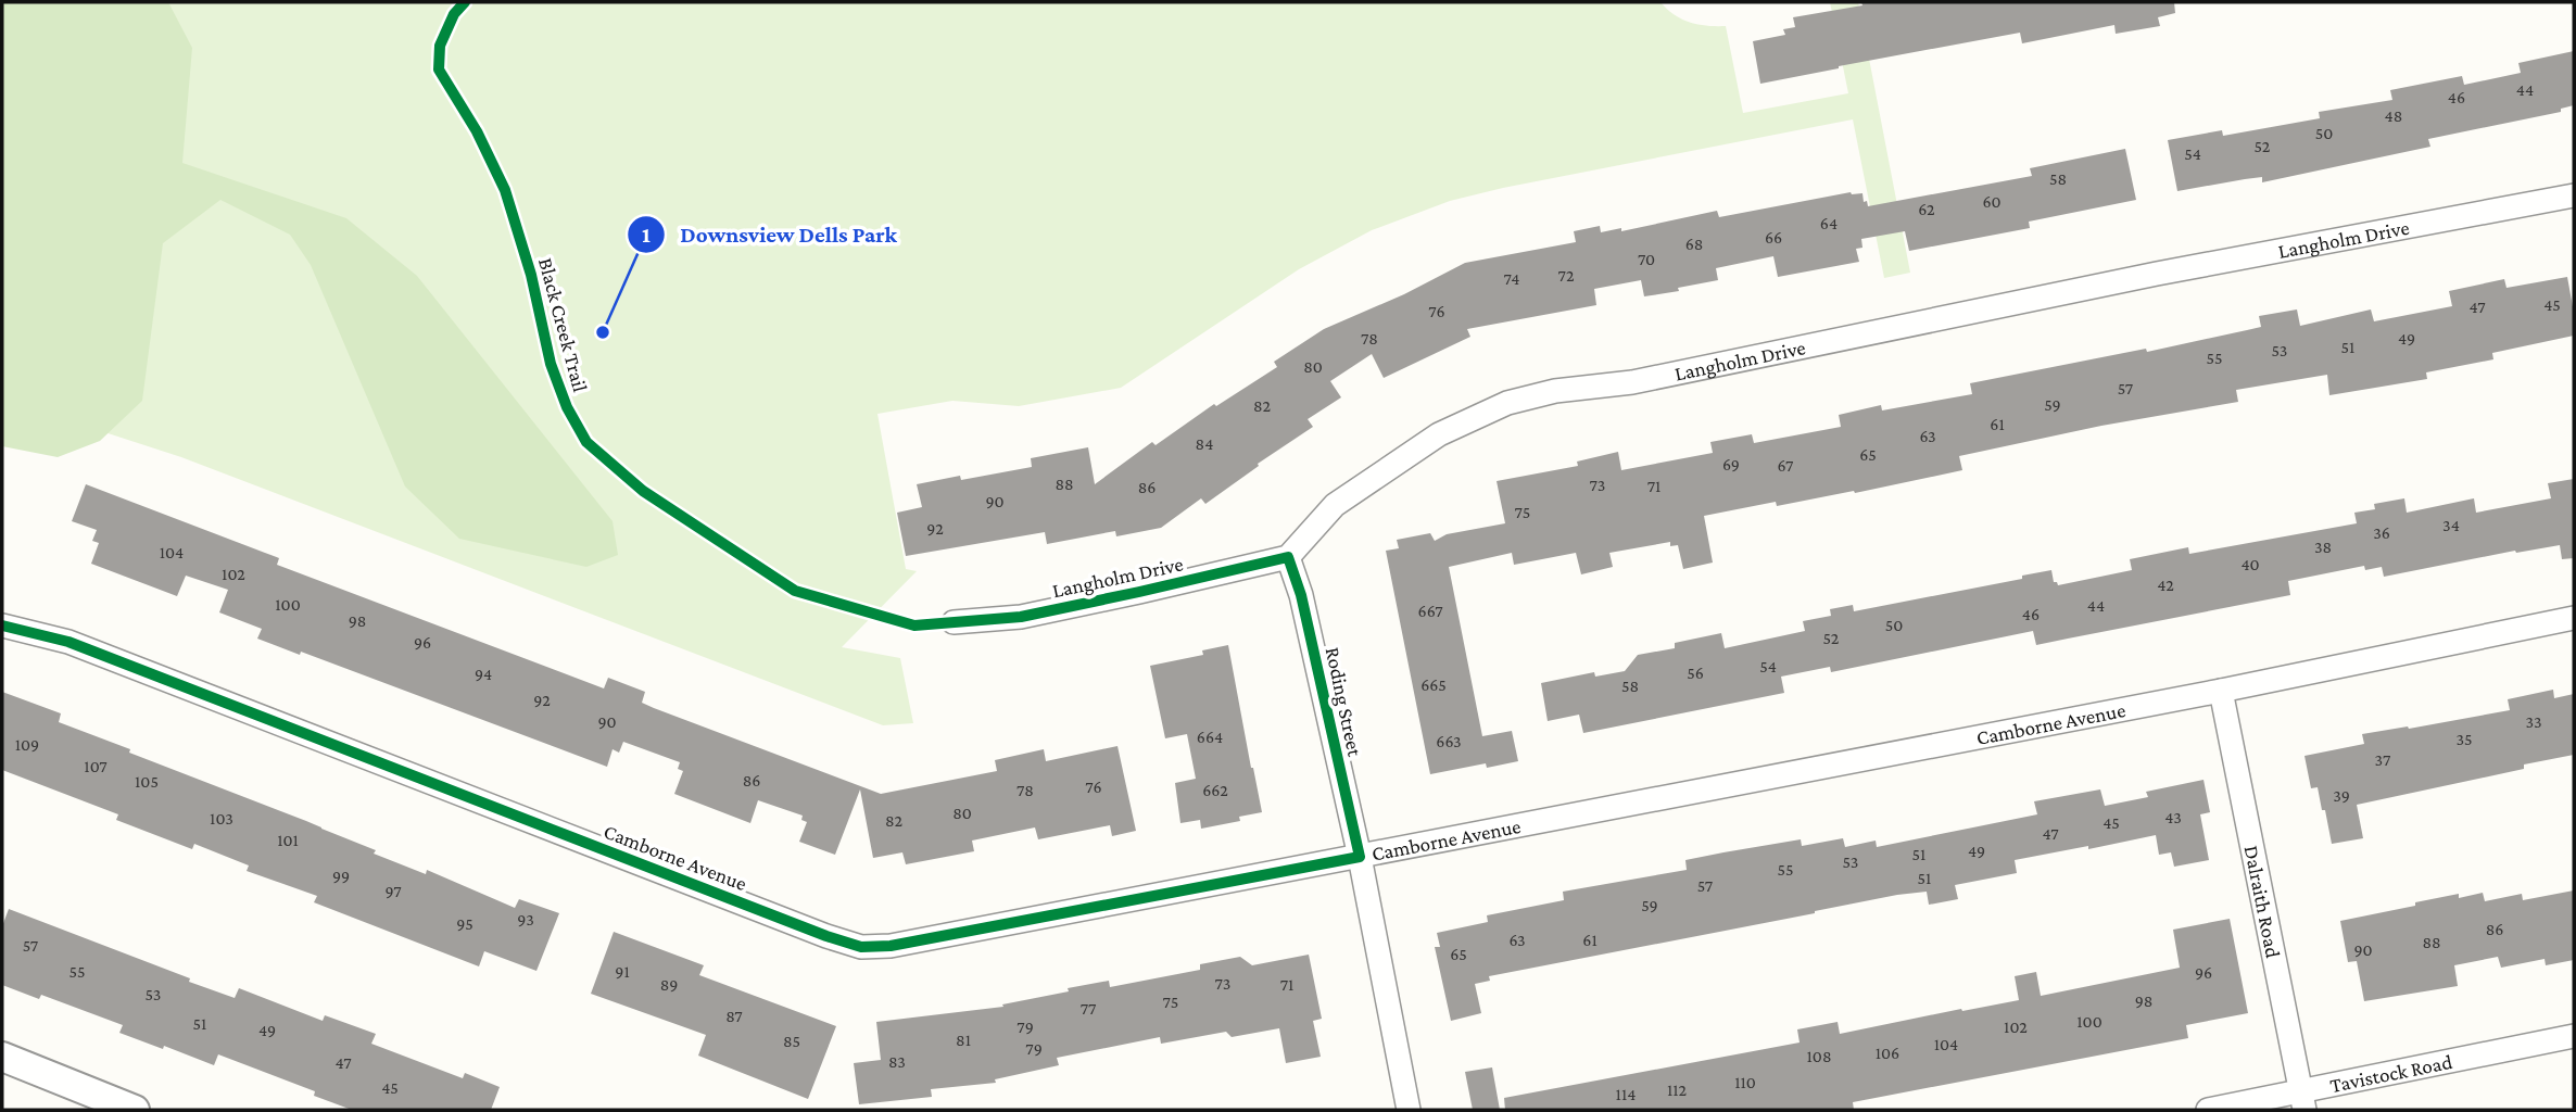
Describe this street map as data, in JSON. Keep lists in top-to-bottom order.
{
  "streets": {
    "street": [
      "Langholm Drive",
      "Roding Street",
      "Camborne Avenue",
      "Dalraith Road",
      "Tavistock Road"
    ],
    "cycle path": ["Black Creek Trail"]
  },
  "crossings": [
    ["Langholm Drive", "Roding Street"],
    ["Roding Street", "Camborne Avenue"],
    ["Camborne Avenue", "Dalraith Road"],
    ["Dalraith Road", "Tavistock Road"]
  ],
  "places": ["Downsview Dells Park"],
  "house_numbers": [
    "44",
    "46",
    "48",
    "50",
    "52",
    "54",
    "58",
    "60",
    "62",
    "64",
    "66",
    "68",
    "70",
    "72",
    "74",
    "45",
    "47",
    "76",
    "78",
    "49",
    "51",
    "53",
    "55",
    "80",
    "57",
    "59",
    "82",
    "61",
    "63",
    "84",
    "65",
    "69",
    "67",
    "88",
    "73",
    "71",
    "86",
    "90",
    "75",
    "34",
    "92",
    "36",
    "38",
    "104",
    "40",
    "102",
    "42",
    "100",
    "44",
    "667",
    "46",
    "98",
    "50",
    "52",
    "96",
    "54",
    "56",
    "94",
    "665",
    "58",
    "92",
    "90",
    "33",
    "664",
    "35",
    "663",
    "109",
    "37",
    "107",
    "86",
    "105",
    "76",
    "78",
    "662",
    "39",
    "80",
    "43",
    "103",
    "82",
    "45",
    "47",
    "101",
    "49",
    "51",
    "53",
    "55",
    "99",
    "51",
    "57",
    "97",
    "59",
    "93",
    "95",
    "86",
    "63",
    "61",
    "88",
    "57",
    "90",
    "65",
    "55",
    "91",
    "96",
    "73",
    "89",
    "71",
    "53",
    "98",
    "75",
    "77",
    "87",
    "100",
    "51",
    "79",
    "102",
    "49",
    "81",
    "85",
    "104",
    "79",
    "106",
    "108",
    "83",
    "47",
    "110",
    "45",
    "112",
    "114"
  ]
}
